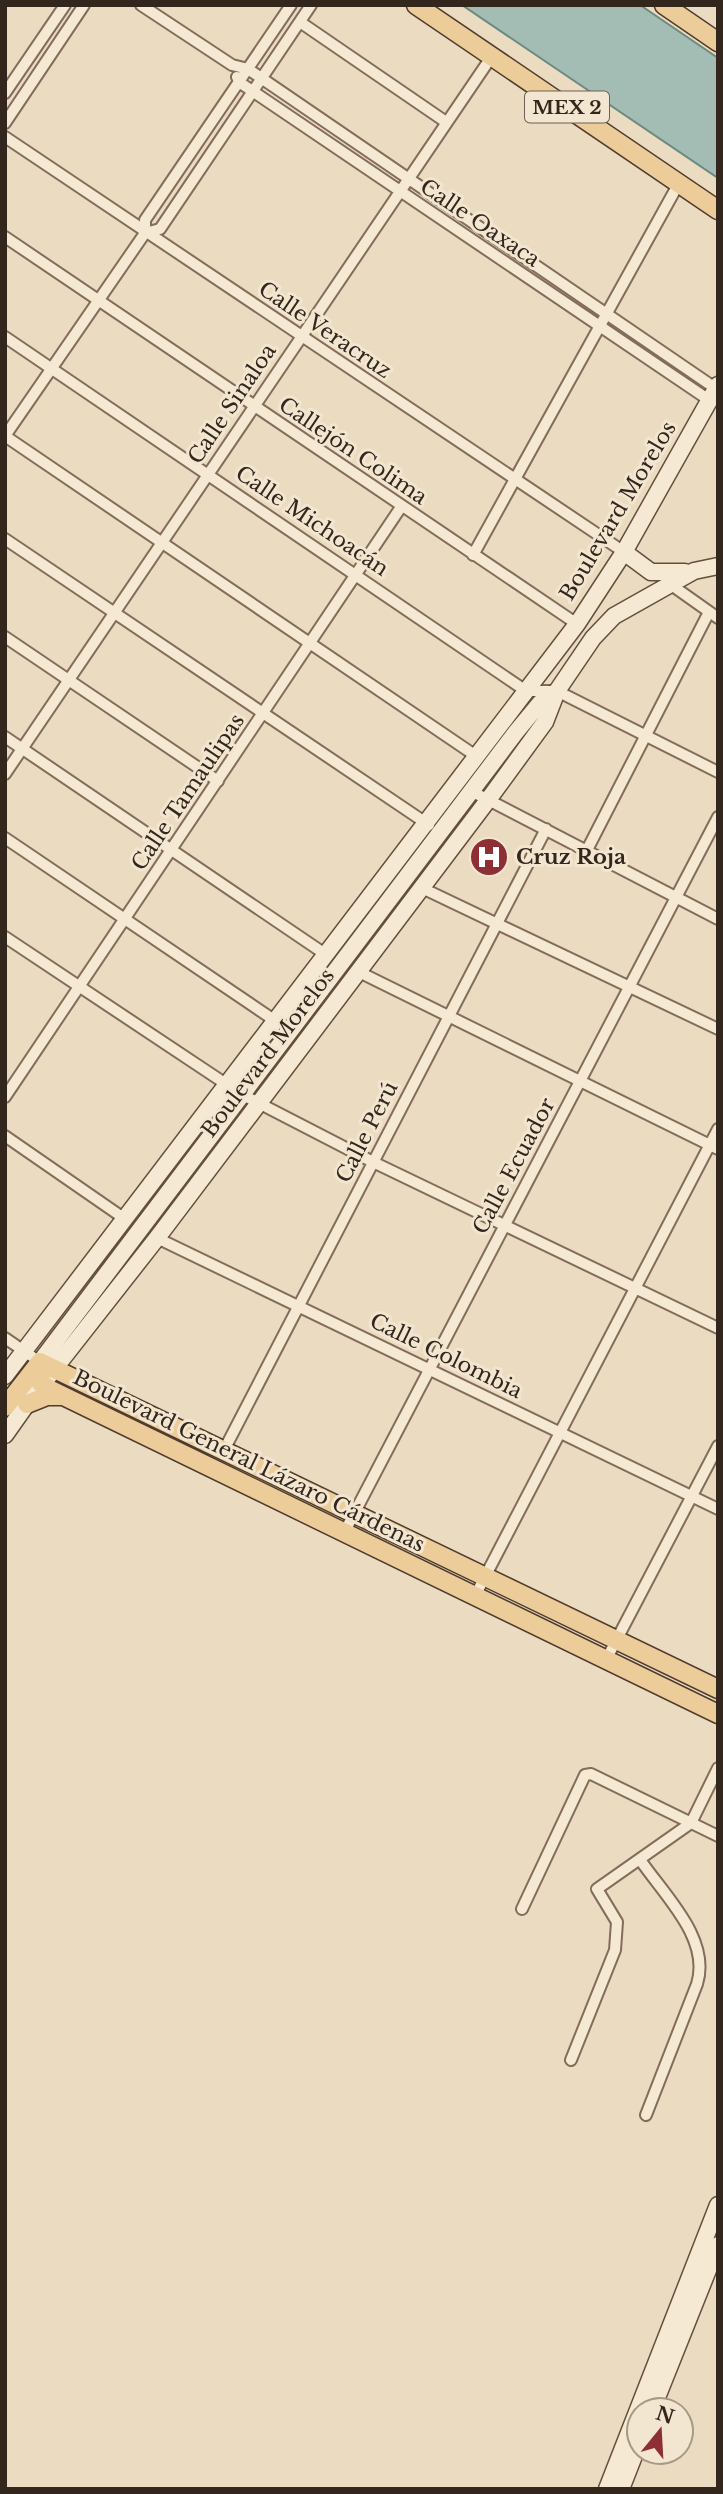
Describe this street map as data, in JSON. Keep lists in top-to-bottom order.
{
  "streets": {
    "main road": ["MEX 2", "Boulevard Morelos", "Boulevard General Lázaro Cárdenas"],
    "street": [
      "Calle Oaxaca",
      "Calle Veracruz",
      "Calle Sinaloa",
      "Callejón Colima",
      "Calle Michoacán",
      "Calle Tamaulipas",
      "Calle Perú",
      "Calle Ecuador",
      "Calle Colombia"
    ]
  },
  "crossings": [
    ["MEX 2", "Calle Sinaloa"],
    ["Calle Oaxaca", "Calle Sinaloa"],
    ["Calle Oaxaca", "Boulevard Morelos"],
    ["Calle Veracruz", "Calle Sinaloa"],
    ["Calle Veracruz", "Boulevard Morelos"],
    ["Calle Sinaloa", "Callejón Colima"],
    ["Calle Sinaloa", "Calle Michoacán"],
    ["Callejón Colima", "Boulevard Morelos"],
    ["Callejón Colima", "Calle Tamaulipas"],
    ["Boulevard Morelos", "Calle Michoacán"],
    ["Boulevard Morelos", "Calle Colombia"],
    ["Boulevard Morelos", "Boulevard General Lázaro Cárdenas"],
    ["Calle Michoacán", "Calle Tamaulipas"],
    ["Calle Perú", "Calle Colombia"],
    ["Calle Perú", "Boulevard General Lázaro Cárdenas"],
    ["Calle Ecuador", "Calle Colombia"],
    ["Calle Ecuador", "Boulevard General Lázaro Cárdenas"]
  ],
  "places": {
    "hospital": ["Cruz Roja"]
  },
  "north": "top"
}
